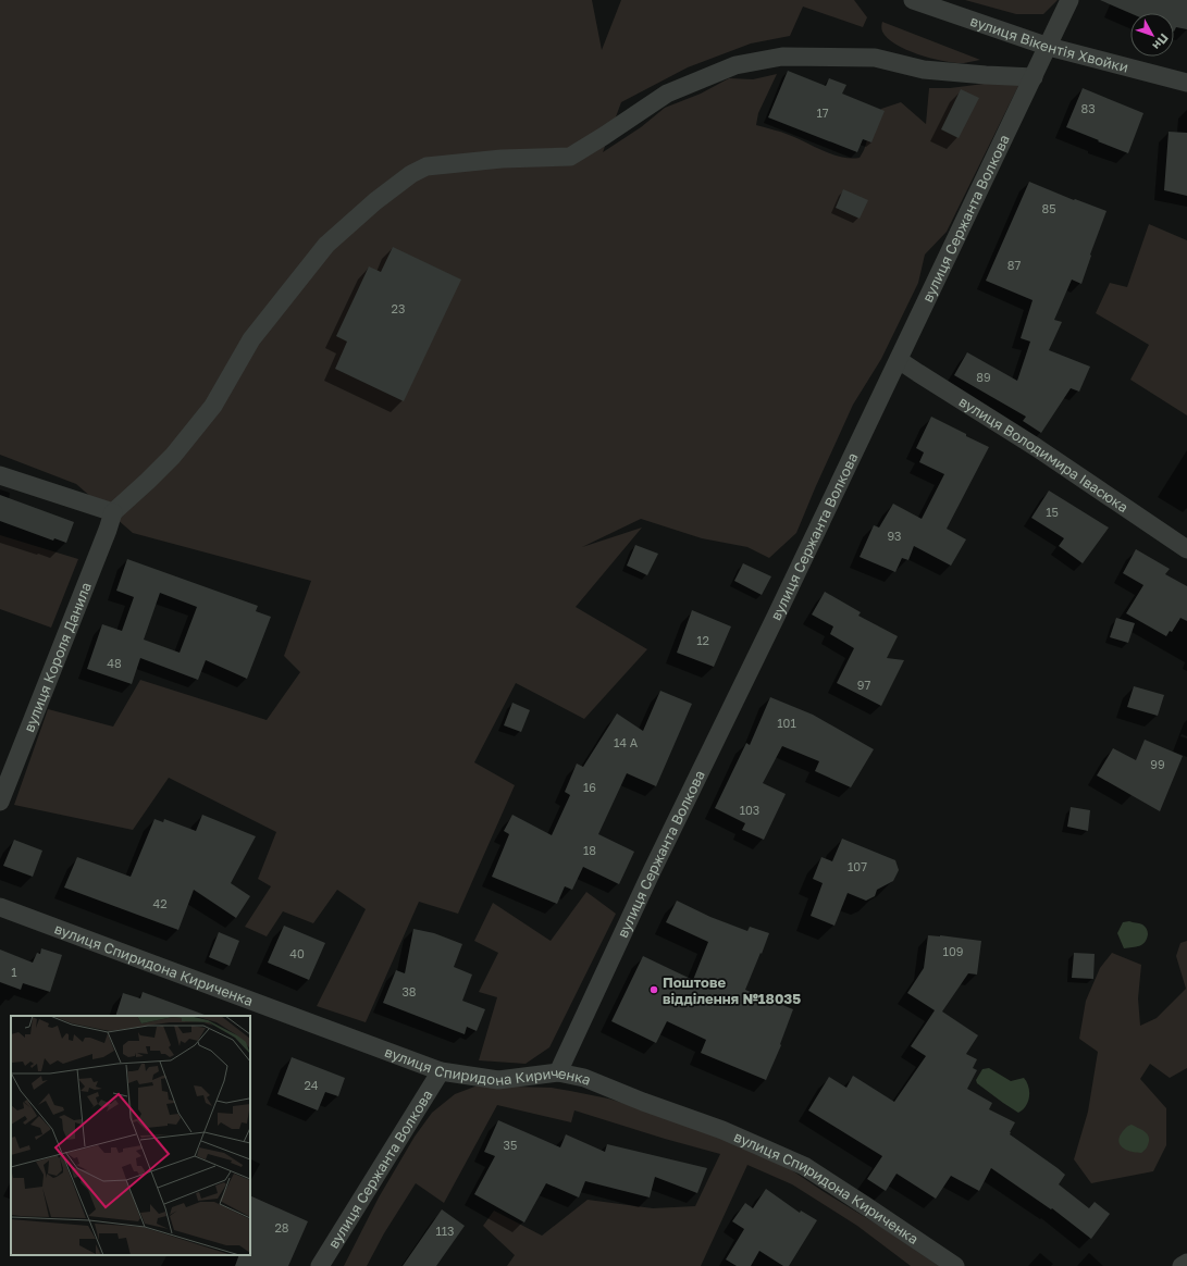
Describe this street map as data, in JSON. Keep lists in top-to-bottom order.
{
  "streets": {
    "street": [
      "вулиця Вікентія Хвойки",
      "вулиця Сержанта Волкова",
      "вулиця Володимира Івасюка",
      "вулиця Короля Данила",
      "вулиця Спиридона Кириченка"
    ]
  },
  "crossings": [
    ["вулиця Вікентія Хвойки", "вулиця Сержанта Волкова"],
    ["вулиця Сержанта Волкова", "вулиця Володимира Івасюка"],
    ["вулиця Сержанта Волкова", "вулиця Спиридона Кириченка"]
  ],
  "places": ["Поштове відділення №18035"],
  "house_numbers": [
    "83",
    "17",
    "85",
    "87",
    "23",
    "89",
    "15",
    "93",
    "12",
    "48",
    "97",
    "101",
    "14 А",
    "99",
    "16",
    "103",
    "18",
    "107",
    "42",
    "109",
    "40",
    "1",
    "38",
    "24",
    "35",
    "28",
    "113"
  ],
  "north": "bottom right"
}
